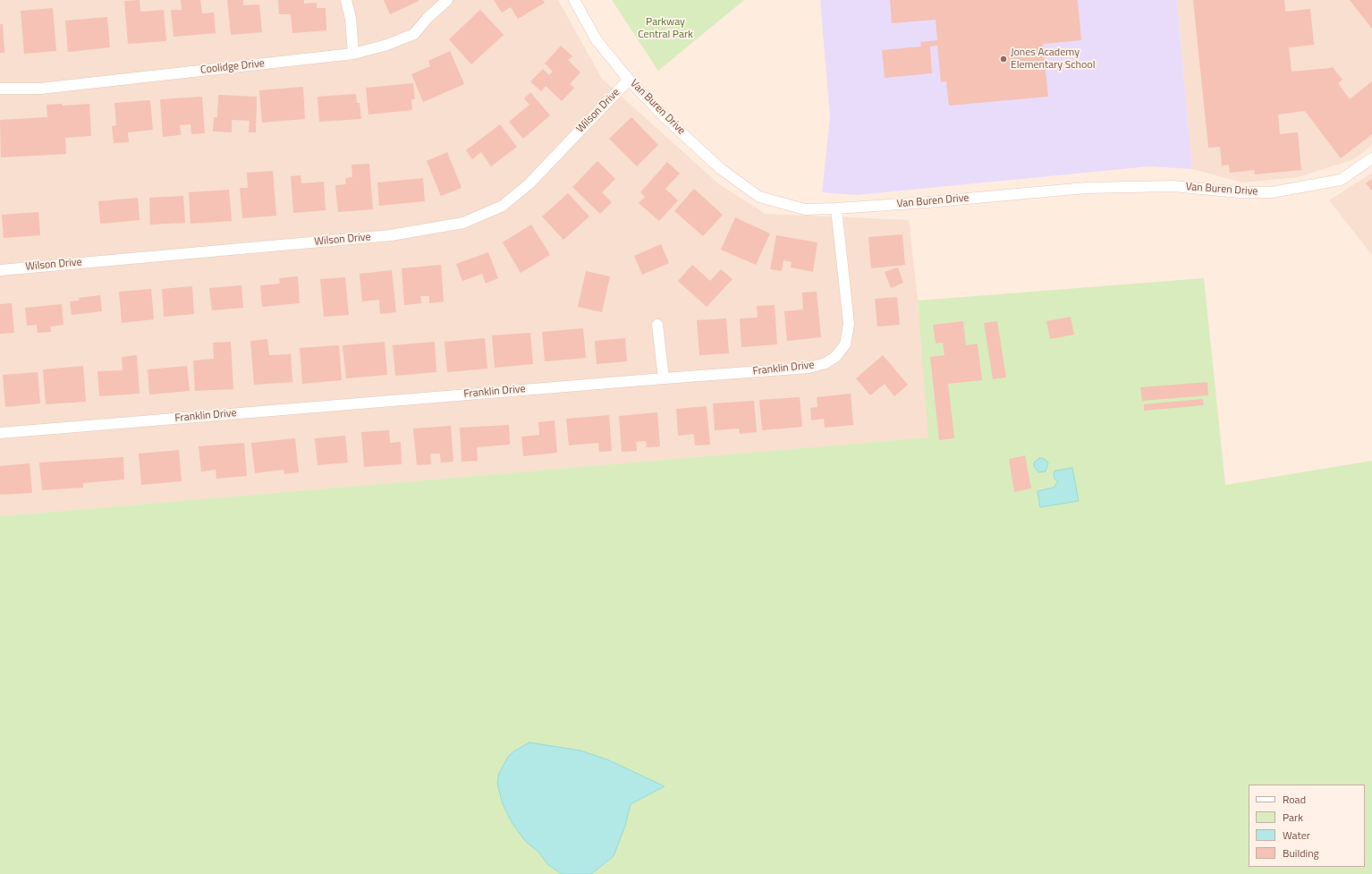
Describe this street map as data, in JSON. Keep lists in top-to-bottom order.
{
  "streets": {
    "street": [
      "Coolidge Drive",
      "Van Buren Drive",
      "Wilson Drive",
      "Franklin Drive"
    ]
  },
  "crossings": [
    ["Van Buren Drive", "Wilson Drive"],
    ["Van Buren Drive", "Franklin Drive"]
  ],
  "parks": ["Parkway Central Park"],
  "places": ["Jones Academy Elementary School"],
  "legend": [
    "Road",
    "Park",
    "Water",
    "Building"
  ]
}
